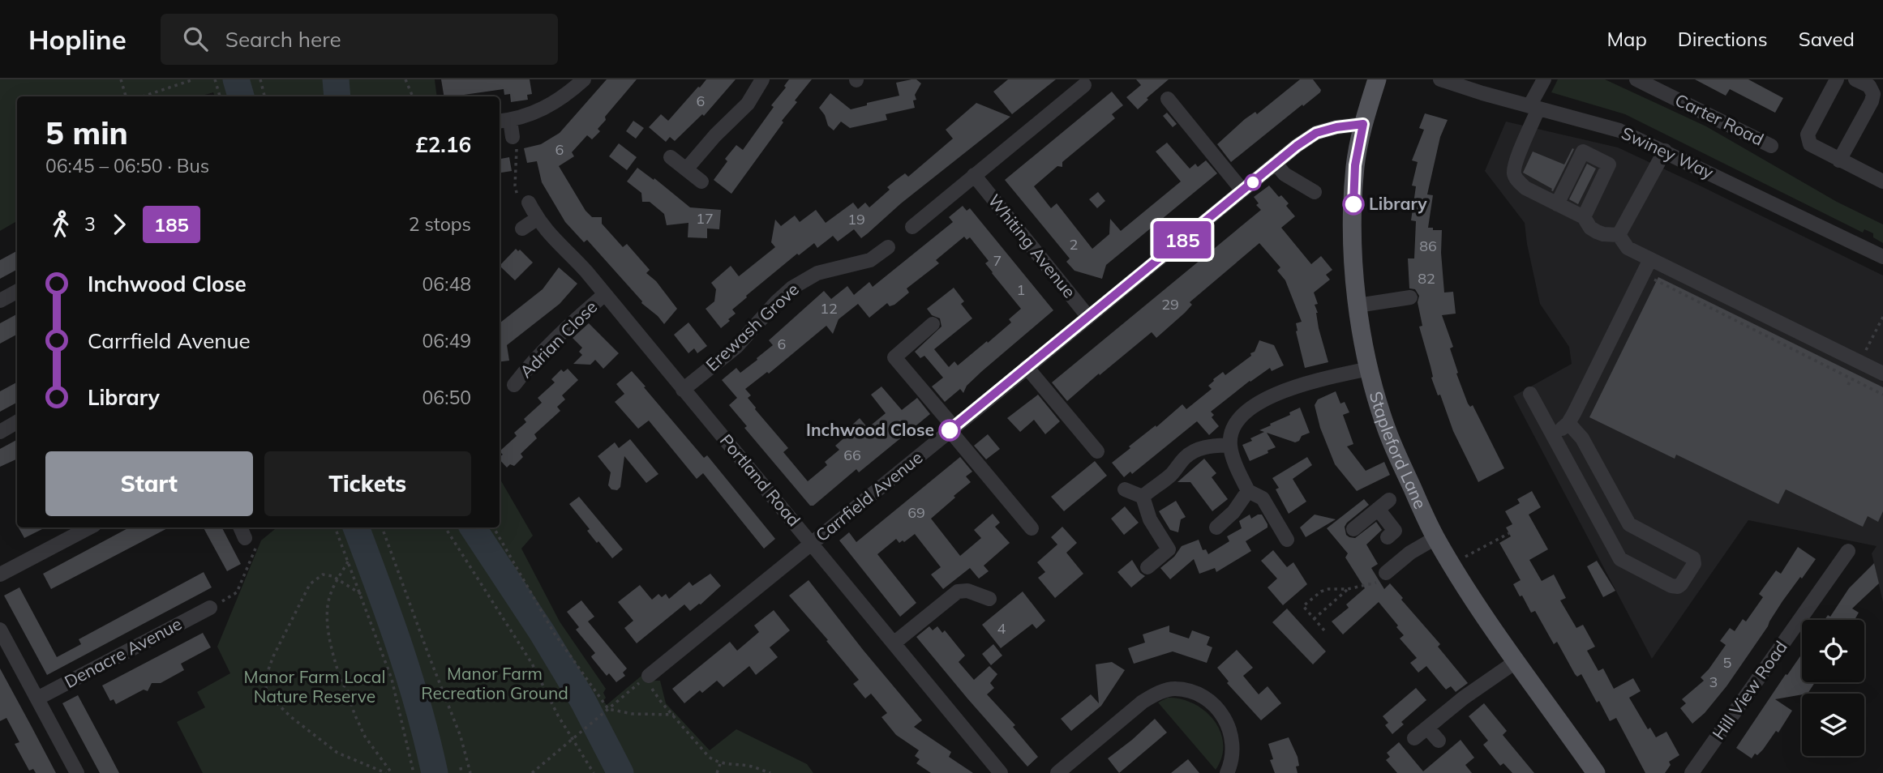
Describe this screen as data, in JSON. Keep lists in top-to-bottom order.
{
  "streets": {
    "main road": ["Stapleford Lane"],
    "street": [
      "Carter Road",
      "Swiney Way",
      "Whiting Avenue",
      "Erewash Grove",
      "Adrian Close",
      "Portland Road",
      "Carrfield Avenue",
      "Denacre Avenue",
      "Hill View Road"
    ]
  },
  "crossings": [
    ["Whiting Avenue", "Carrfield Avenue"],
    ["Erewash Grove", "Portland Road"],
    ["Adrian Close", "Portland Road"],
    ["Stapleford Lane", "Carrfield Avenue"],
    ["Portland Road", "Carrfield Avenue"]
  ],
  "parks": ["Manor Farm Recreation Ground", "Manor Farm Local Nature Reserve"],
  "places": ["Library", "Inchwood Close"],
  "lines": ["bus line 185"],
  "house_numbers": [
    "6",
    "6",
    "17",
    "19",
    "2",
    "86",
    "7",
    "82",
    "1",
    "29",
    "12",
    "6",
    "66",
    "69",
    "4",
    "5",
    "3"
  ],
  "page": {
    "header": "Hopline",
    "search": "Search here",
    "nav": ["Map", "Directions", "Saved"],
    "on_map": "185",
    "heading": ["5 min", "06:45 – 06:50 · Bus", "£2.16"],
    "legs": ["3", "185", "2 stops"],
    "list": [
      {
        "name": "Inchwood Close",
        "value": "06:48"
      },
      {
        "name": "Carrfield Avenue",
        "value": "06:49"
      },
      {
        "name": "Library",
        "value": "06:50"
      }
    ],
    "buttons": ["Start", "Tickets"]
  }
}
